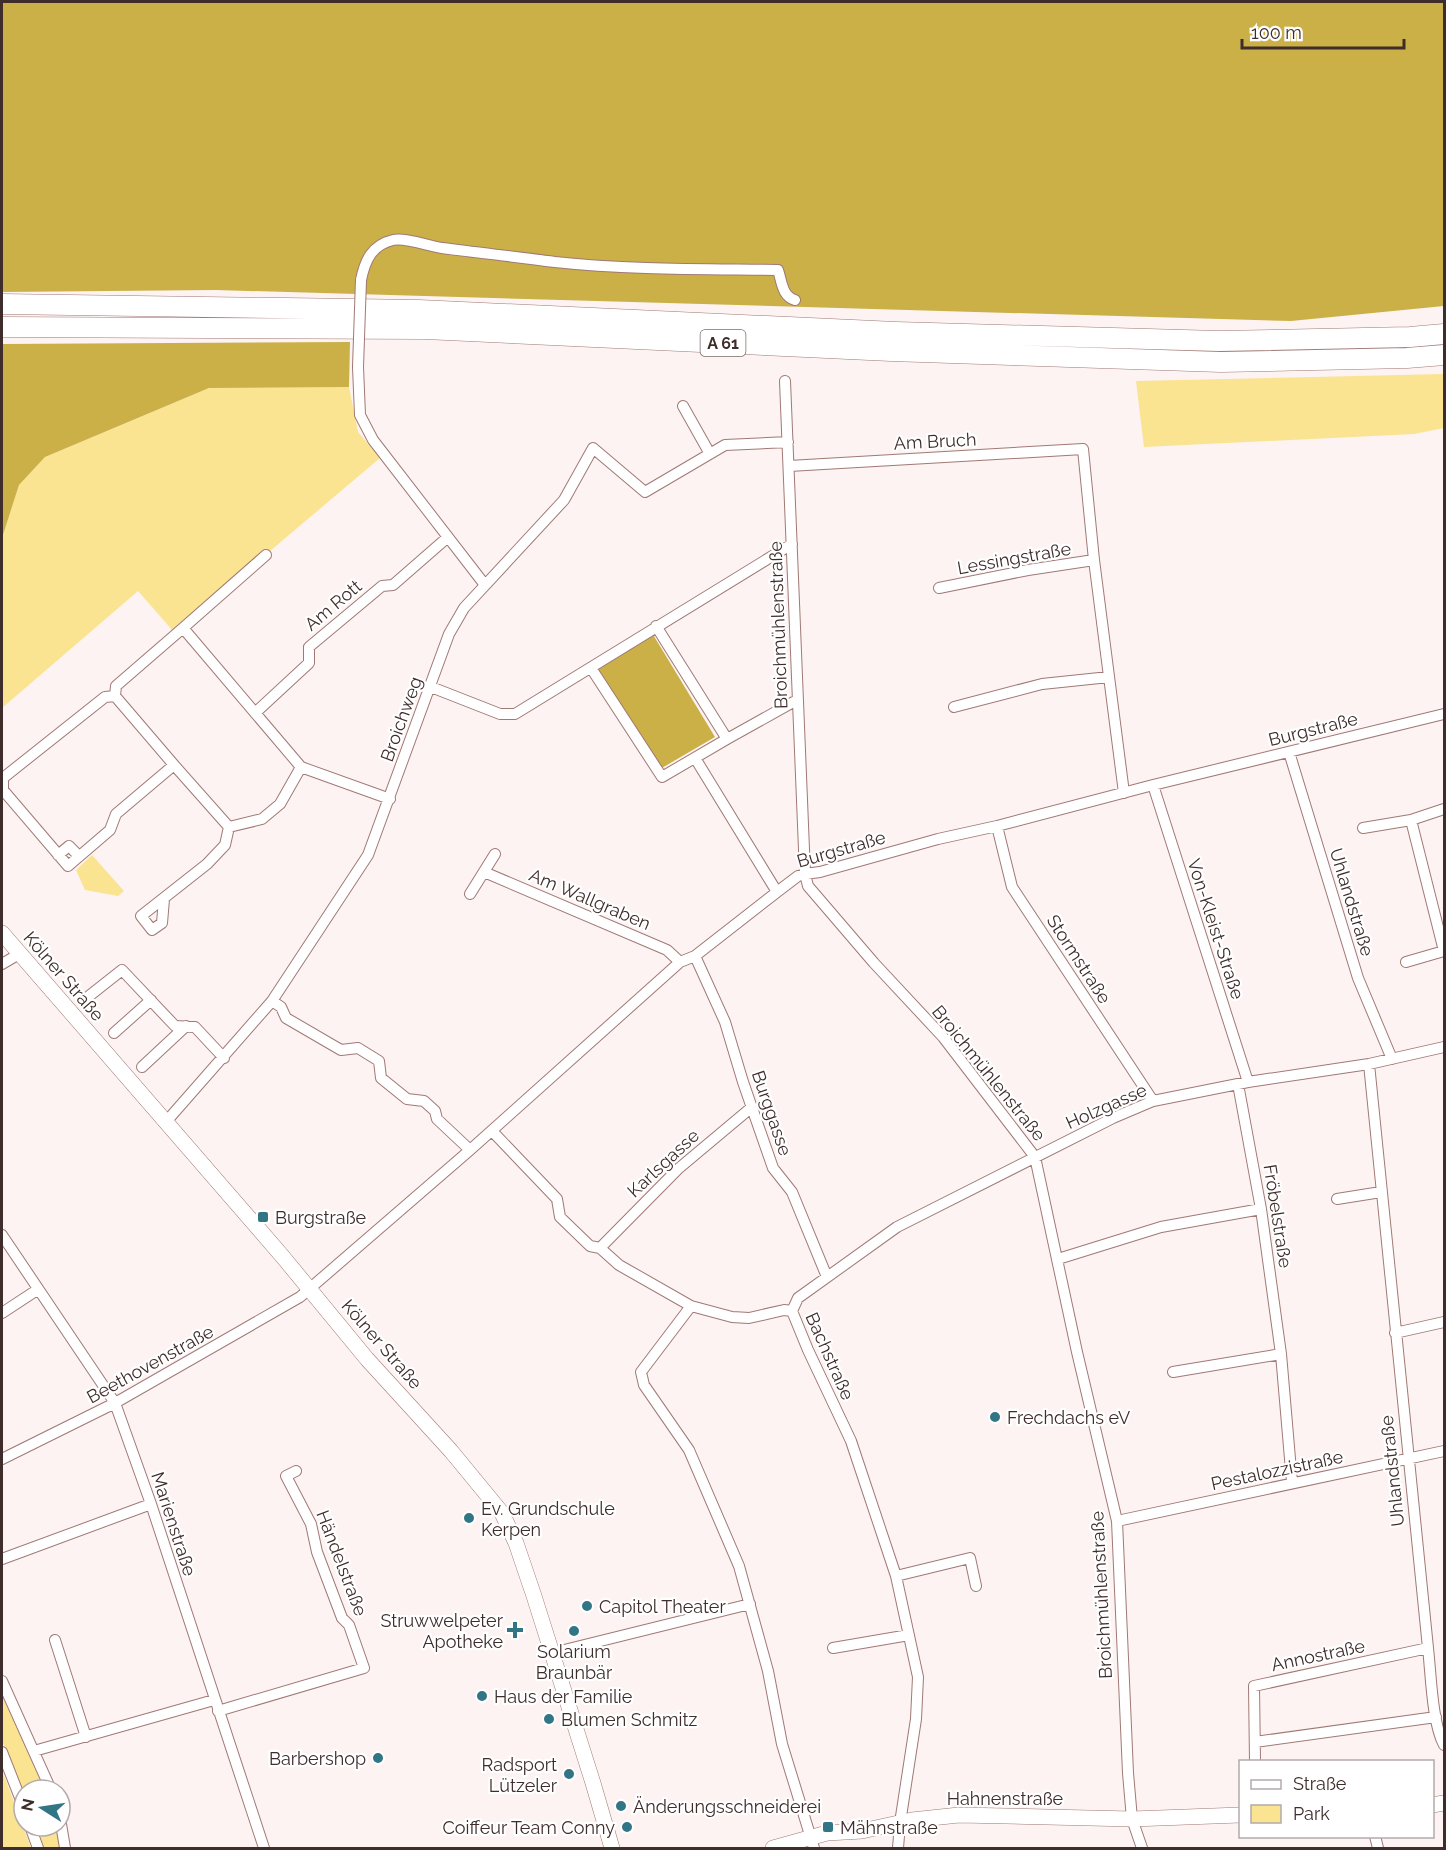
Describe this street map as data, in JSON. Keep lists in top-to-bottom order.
{
  "streets": {
    "highway": ["A 61"],
    "main road": ["Kölner Straße", "Hahnenstraße"],
    "street": [
      "Am Bruch",
      "Lessingstraße",
      "Am Rott",
      "Broichmühlenstraße",
      "Broichweg",
      "Burgstraße",
      "Am Wallgraben",
      "Uhlandstraße",
      "Von-Kleist-Straße",
      "Stormstraße",
      "Holzgasse",
      "Burggasse",
      "Karlsgasse",
      "Fröbelstraße",
      "Bachstraße",
      "Beethovenstraße",
      "Pestalozzistraße",
      "Marienstraße",
      "Händelstraße",
      "Annostraße"
    ]
  },
  "crossings": [
    ["Am Bruch", "Lessingstraße"],
    ["Am Bruch", "Broichmühlenstraße"],
    ["Lessingstraße", "Burgstraße"],
    ["Broichmühlenstraße", "Broichweg"],
    ["Broichmühlenstraße", "Burgstraße"],
    ["Broichmühlenstraße", "Holzgasse"],
    ["Broichmühlenstraße", "Pestalozzistraße"],
    ["Broichmühlenstraße", "Hahnenstraße"],
    ["Broichweg", "Kölner Straße"],
    ["Burgstraße", "Am Wallgraben"],
    ["Burgstraße", "Uhlandstraße"],
    ["Burgstraße", "Von-Kleist-Straße"],
    ["Burgstraße", "Stormstraße"],
    ["Burgstraße", "Kölner Straße"],
    ["Burgstraße", "Burggasse"],
    ["Burgstraße", "Bachstraße"],
    ["Burgstraße", "Beethovenstraße"],
    ["Uhlandstraße", "Holzgasse"],
    ["Uhlandstraße", "Pestalozzistraße"],
    ["Uhlandstraße", "Annostraße"],
    ["Von-Kleist-Straße", "Holzgasse"],
    ["Von-Kleist-Straße", "Fröbelstraße"],
    ["Stormstraße", "Holzgasse"],
    ["Kölner Straße", "Beethovenstraße"],
    ["Holzgasse", "Burggasse"],
    ["Holzgasse", "Fröbelstraße"],
    ["Holzgasse", "Bachstraße"],
    ["Burggasse", "Karlsgasse"],
    ["Karlsgasse", "Bachstraße"],
    ["Fröbelstraße", "Pestalozzistraße"],
    ["Bachstraße", "Hahnenstraße"],
    ["Beethovenstraße", "Marienstraße"],
    ["Marienstraße", "Händelstraße"]
  ],
  "places": {
    "transit": ["Burgstraße", "Mähnstraße"],
    "other": [
      "Frechdachs eV",
      "Ev. Grundschule Kerpen",
      "Capitol Theater",
      "Solarium Braunbär",
      "Haus der Familie",
      "Blumen Schmitz",
      "Barbershop",
      "Radsport Lützeler",
      "Änderungsschneiderei",
      "Coiffeur Team Conny"
    ],
    "health": ["Struwwelpeter Apotheke"]
  },
  "legend": ["Straße", "Park"],
  "scale_bar": "100 m",
  "north": "left"
}
